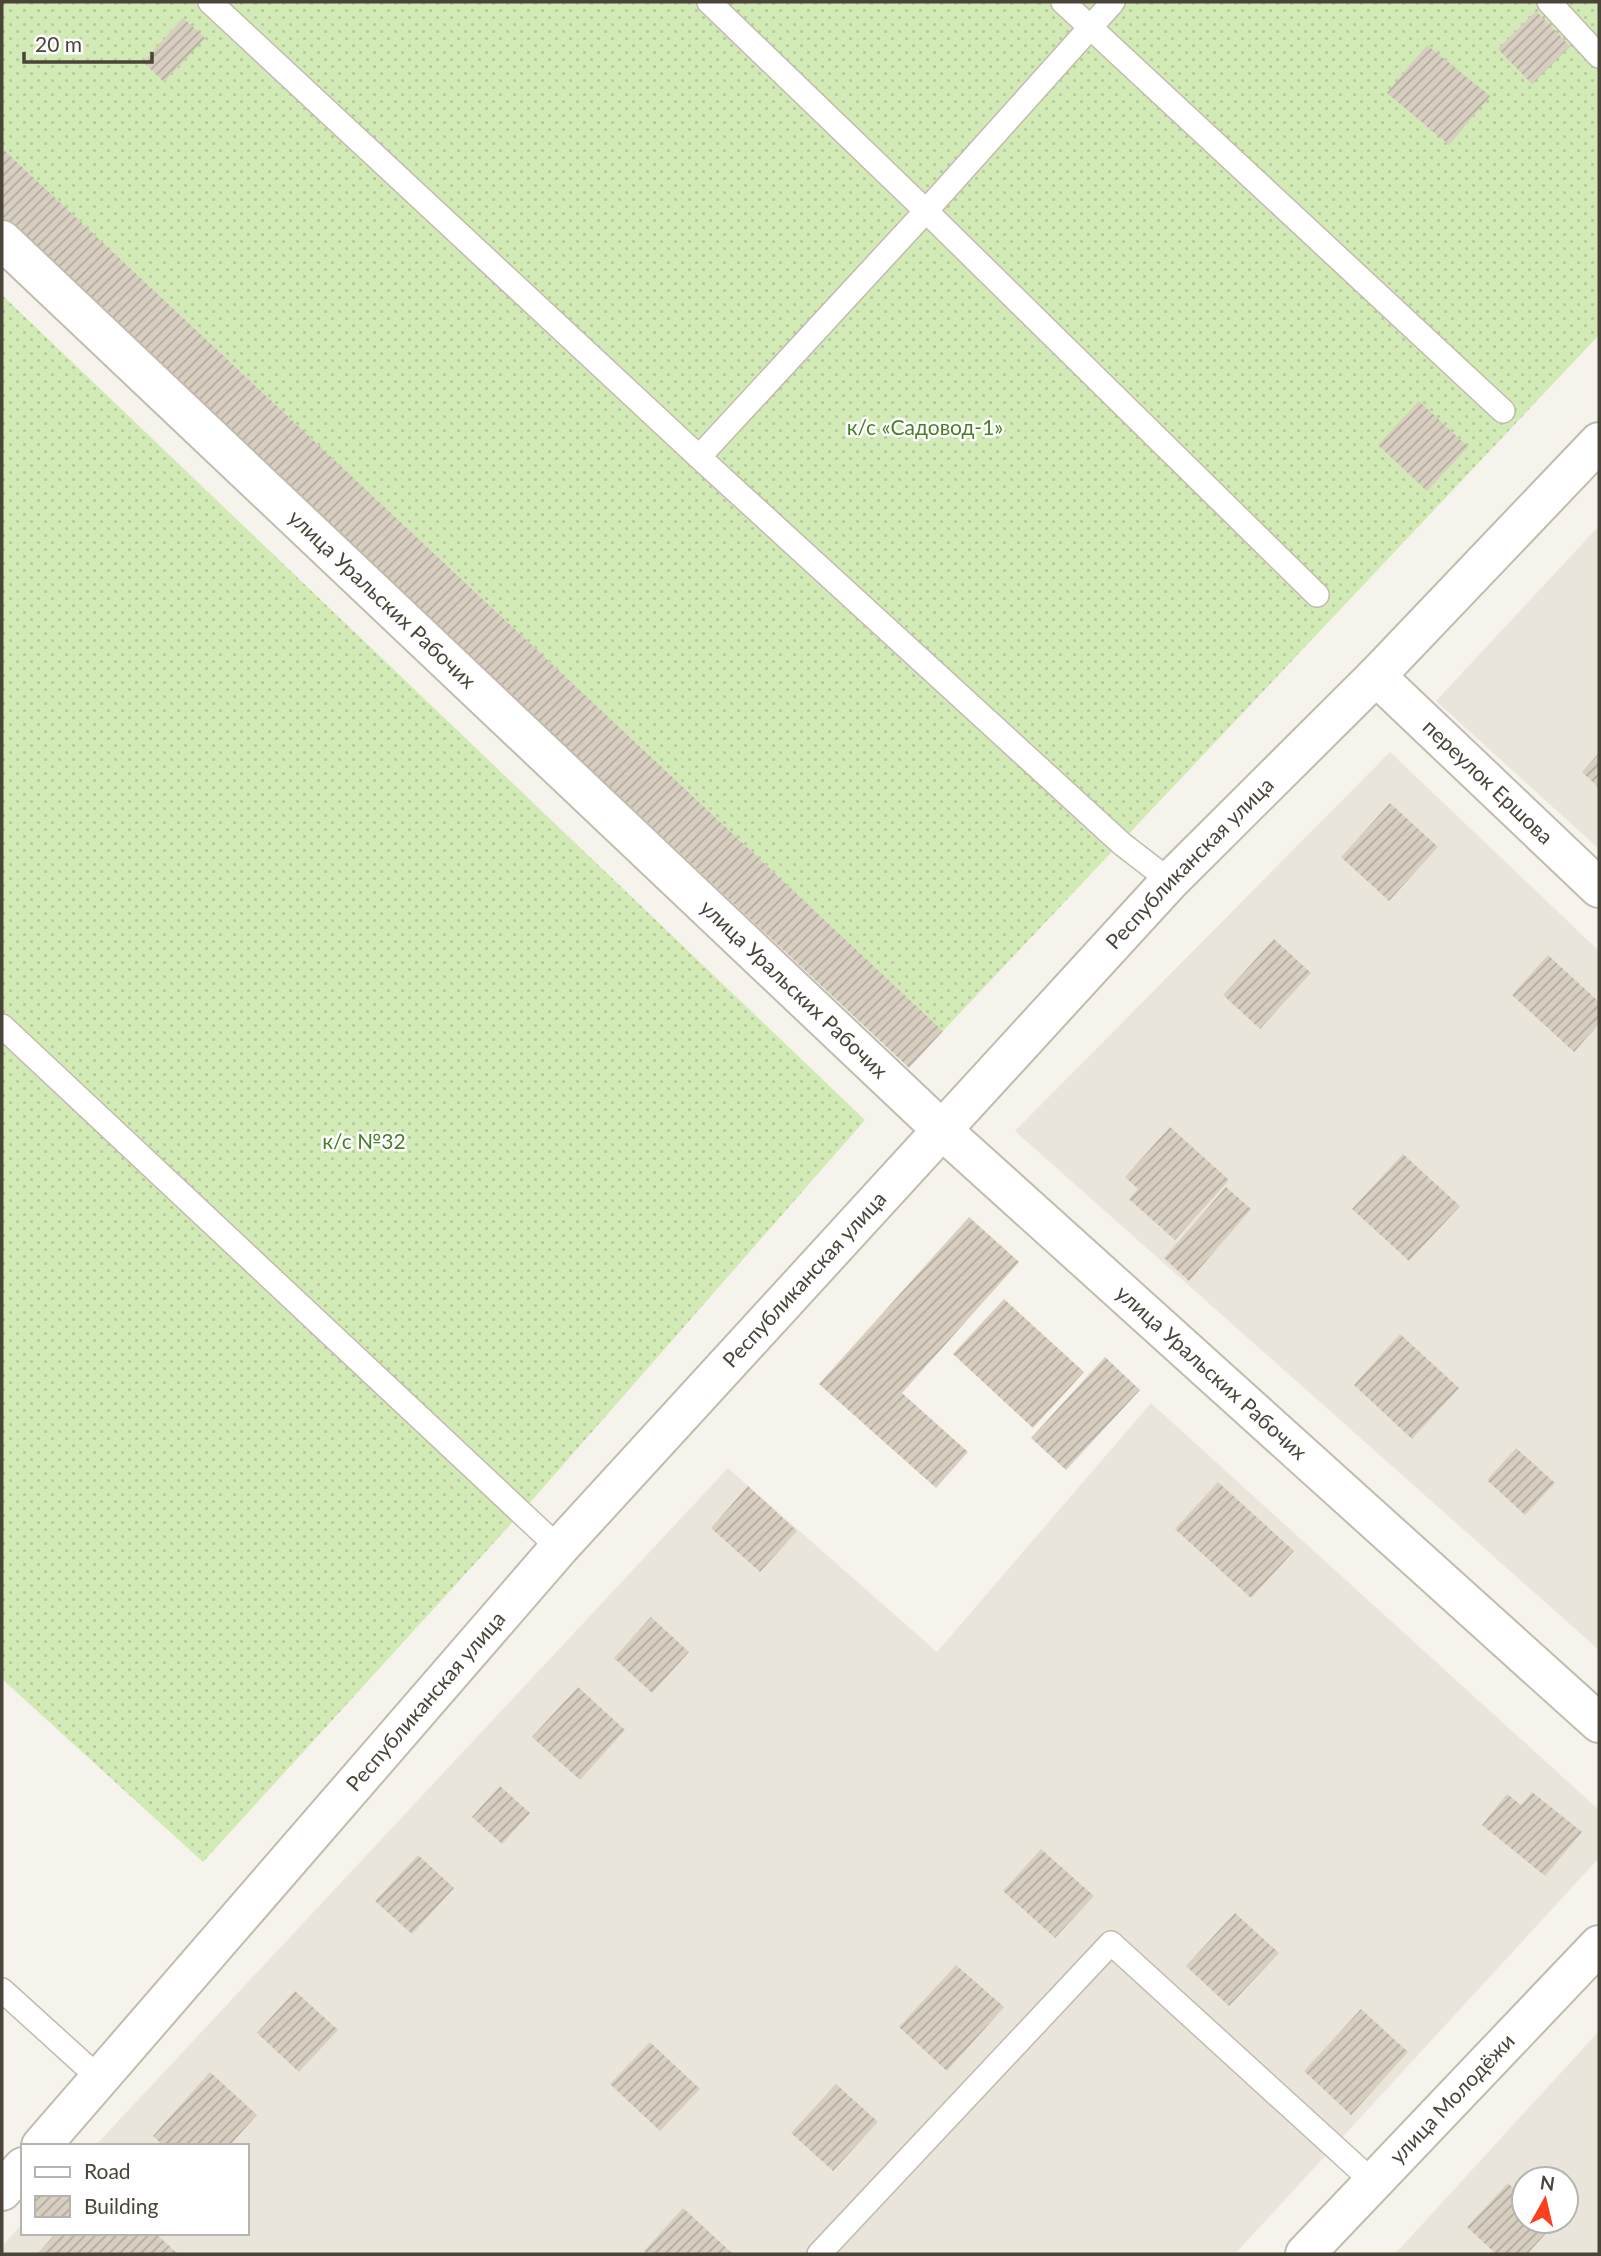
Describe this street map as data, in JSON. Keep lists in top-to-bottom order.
{
  "streets": {
    "street": [
      "улица Уральских Рабочих",
      "переулок Ершова",
      "Республиканская улица",
      "улица Молодёжи"
    ]
  },
  "crossings": [
    ["улица Уральских Рабочих", "Республиканская улица"],
    ["переулок Ершова", "Республиканская улица"]
  ],
  "parks": ["к/с «Садовод-1»", "к/с №32"],
  "legend": ["Road", "Building"],
  "scale_bar": "20 m",
  "north": "top"
}
